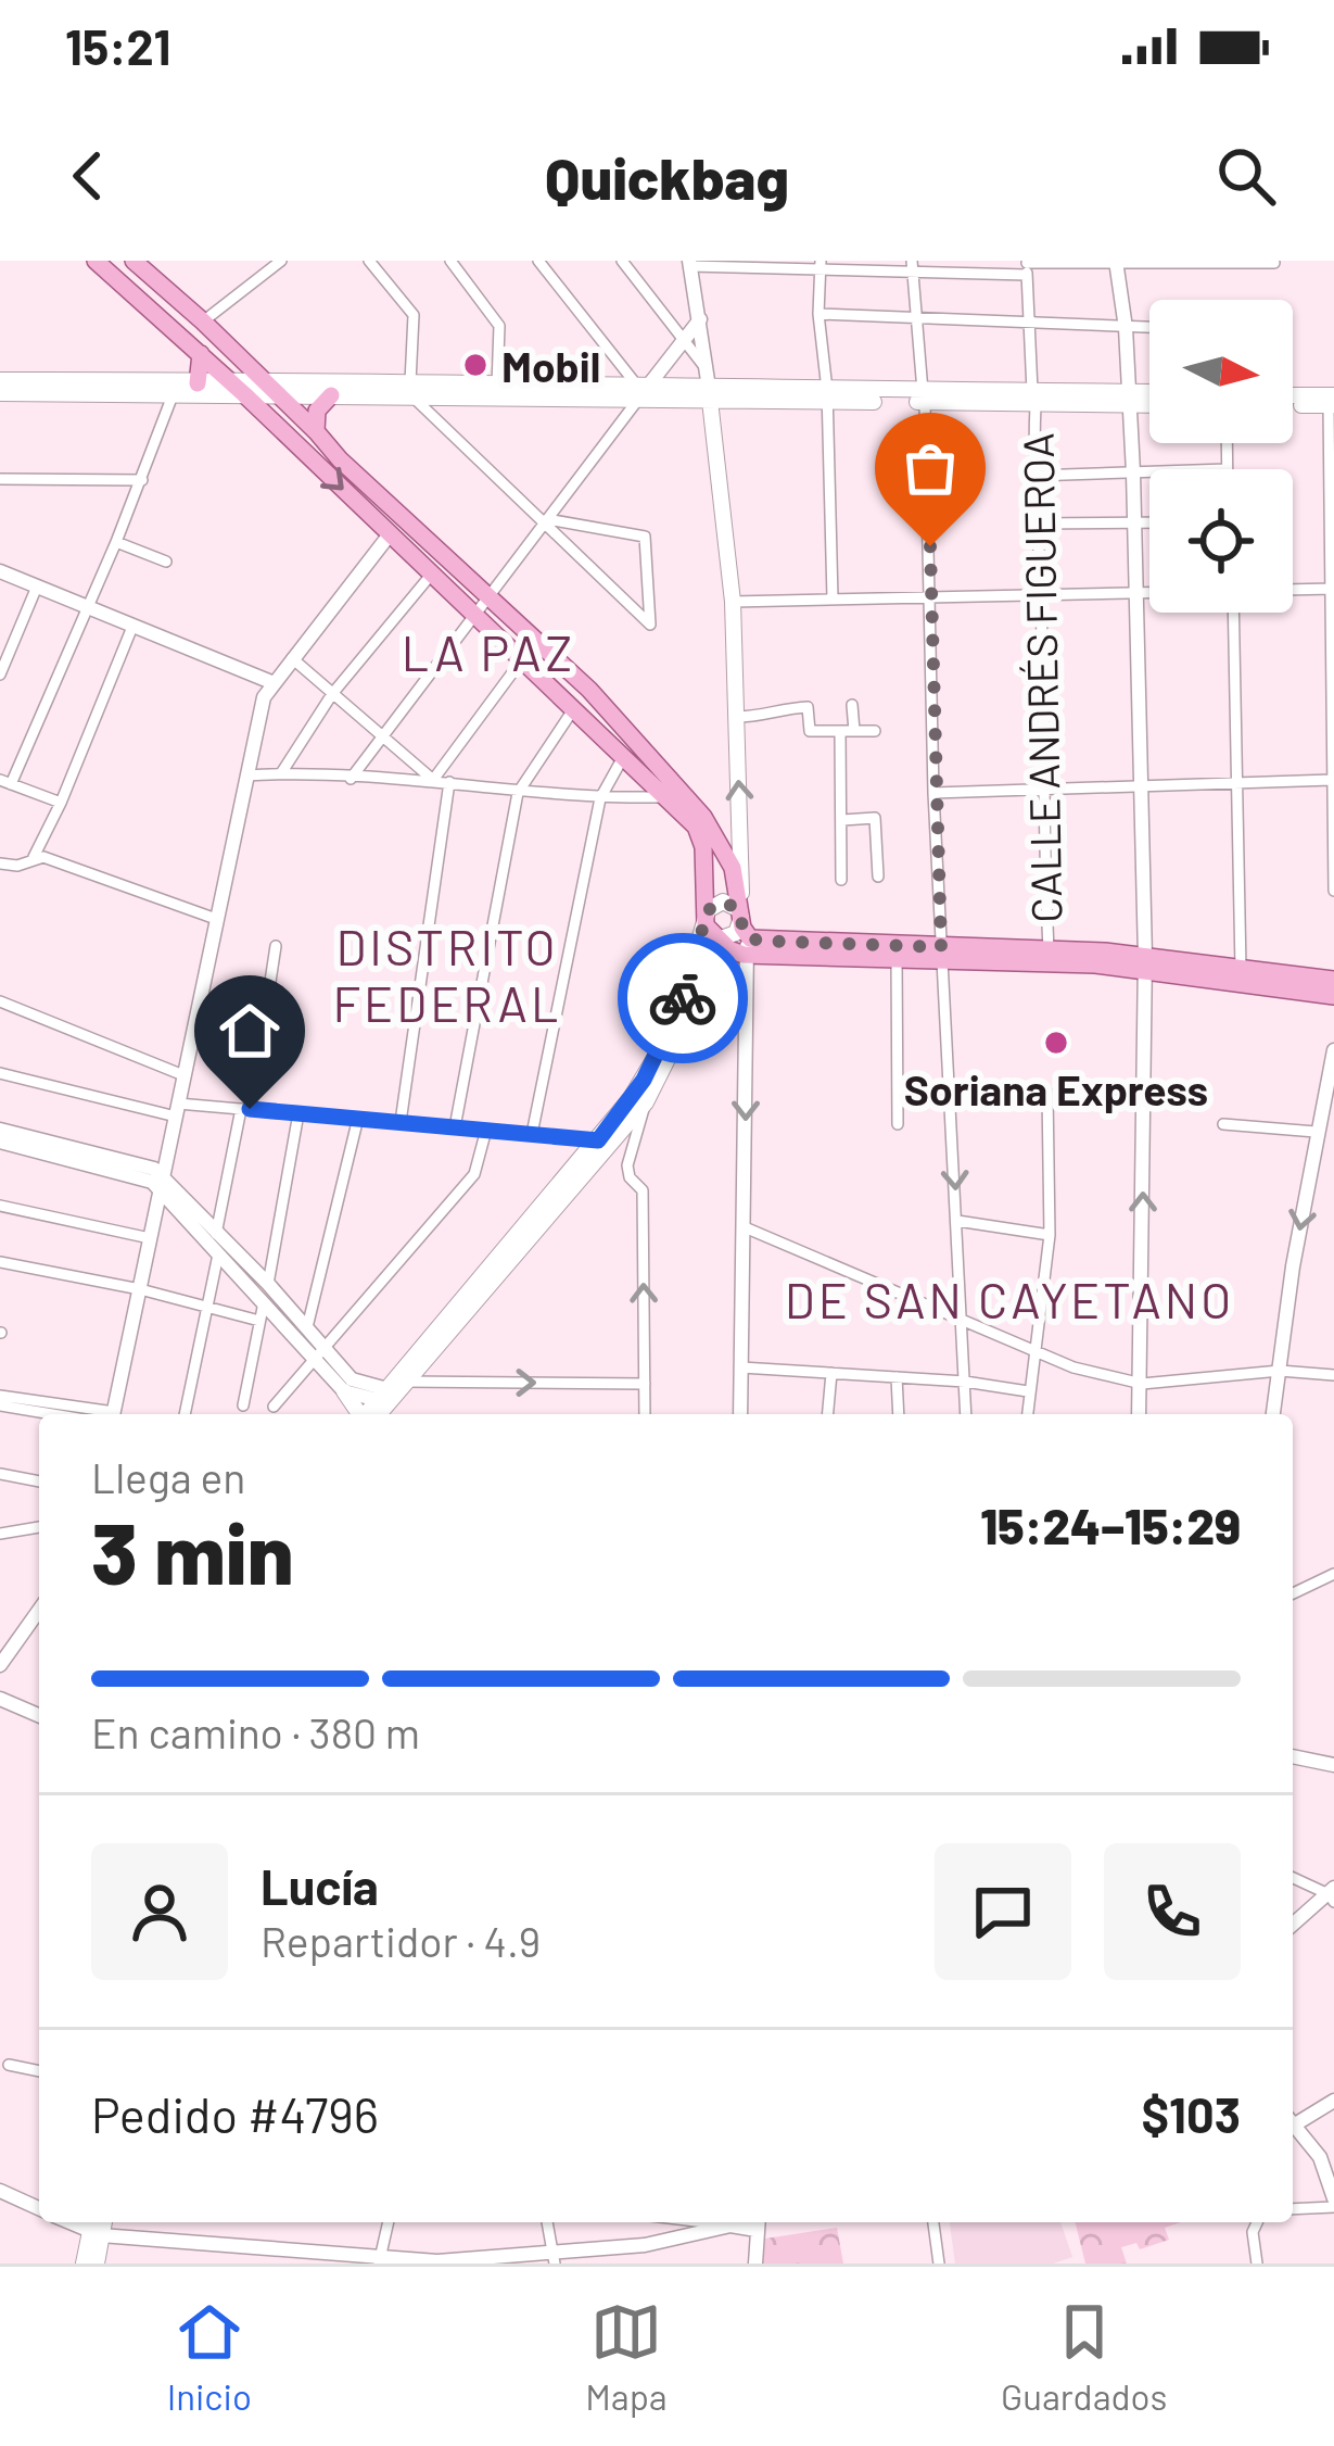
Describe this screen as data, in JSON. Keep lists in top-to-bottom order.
{
  "streets": {
    "street": ["CALLE ANDRÉS FIGUEROA"]
  },
  "districts": ["LA PAZ", "DISTRITO FEDERAL", "DE SAN CAYETANO"],
  "places": ["Mobil", "Soriana Express"],
  "north": "right",
  "page": {
    "status": "15:21",
    "header": "Quickbag",
    "heading": ["3 min", "Llega en", "15:24–15:29"],
    "panel": [
      "Lucía",
      "Repartidor · 4.9",
      "Pedido #4796",
      "$103"
    ],
    "bar": "En camino · 380 m",
    "tabs": ["Inicio", "Mapa", "Guardados"]
  }
}
